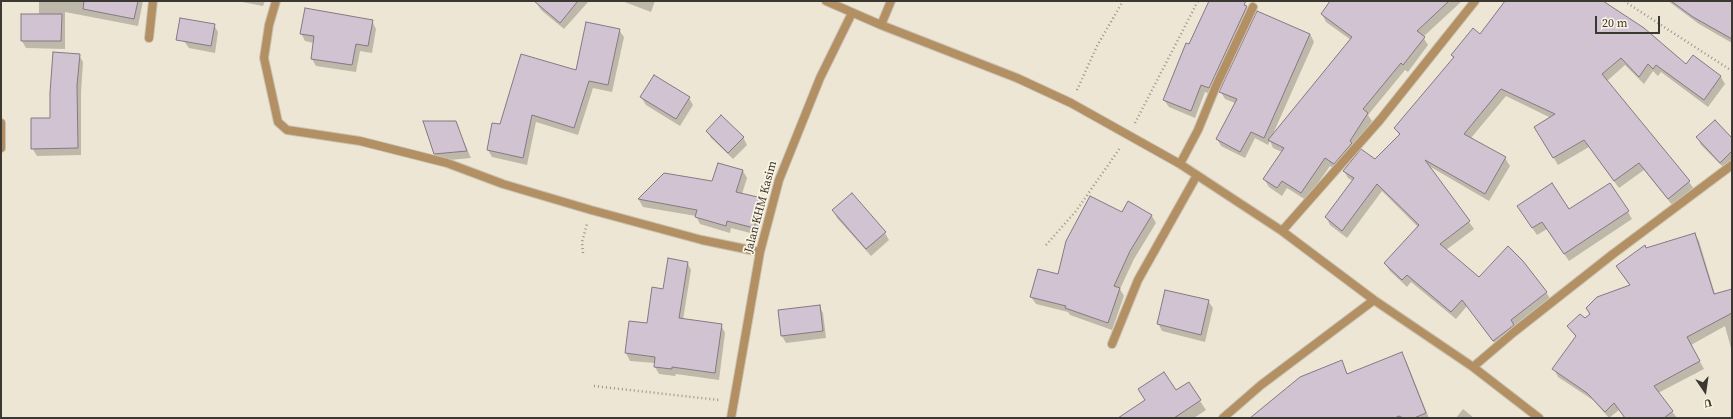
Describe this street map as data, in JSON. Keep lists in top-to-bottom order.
{
  "streets": {
    "street": ["Jalan KHM Kasim"]
  },
  "scale_bar": "20 m",
  "north": "bottom"
}
